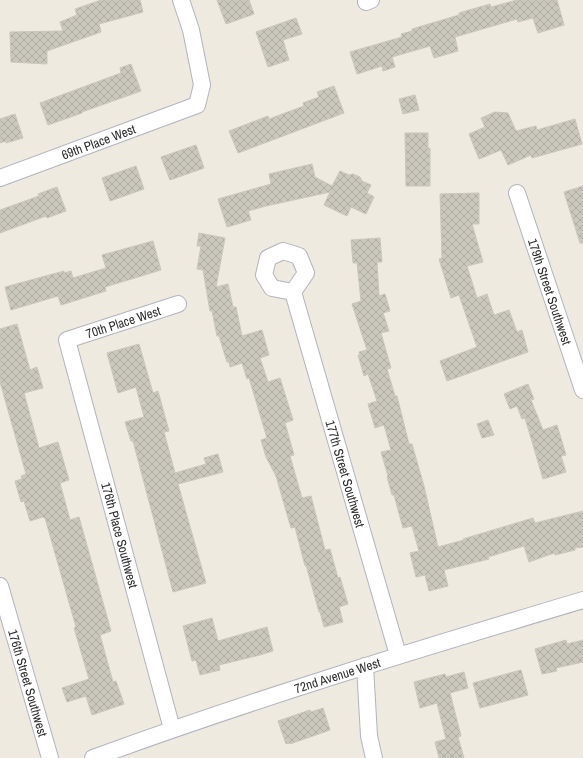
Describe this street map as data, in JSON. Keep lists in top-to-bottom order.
{
  "streets": {
    "street": [
      "69th Place West",
      "179th Street Southwest",
      "70th Place West",
      "177th Street Southwest",
      "176th Place Southwest",
      "72nd Avenue West",
      "176th Street Southwest"
    ]
  },
  "crossings": [
    ["70th Place West", "176th Place Southwest"],
    ["177th Street Southwest", "72nd Avenue West"],
    ["176th Place Southwest", "72nd Avenue West"]
  ]
}
